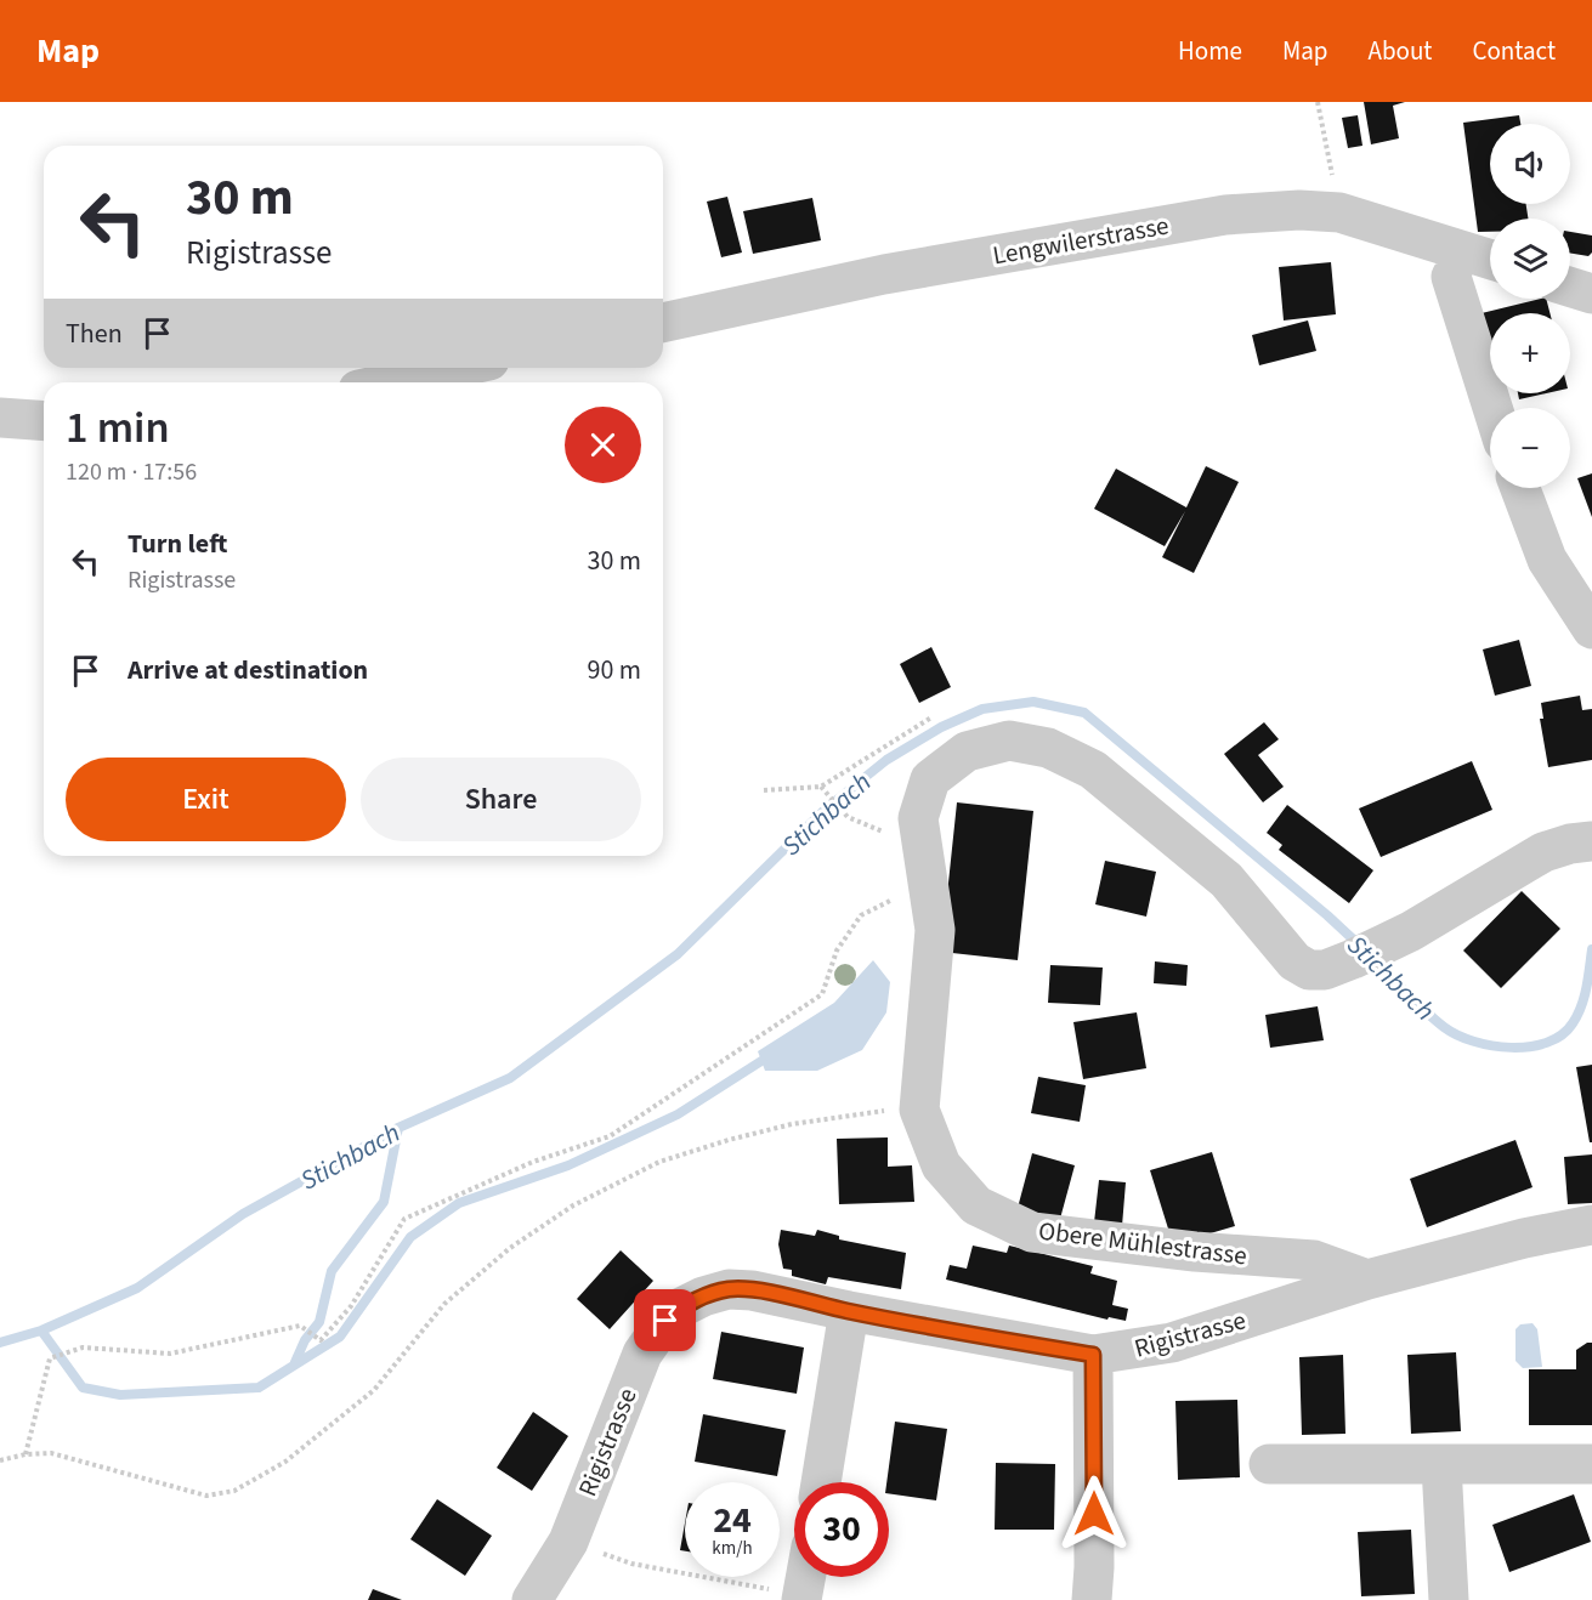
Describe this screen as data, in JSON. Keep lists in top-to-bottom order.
{
  "streets": {
    "street": ["Lengwilerstrasse", "Obere Mühlestrasse", "Rigistrasse"]
  },
  "crossings": [
    ["Obere Mühlestrasse", "Rigistrasse"]
  ],
  "water": ["Stichbach"],
  "page": {
    "header": "Map",
    "nav": [
      "Home",
      "Map",
      "About",
      "Contact"
    ],
    "map_buttons": ["+", "−"],
    "turn": ["30 m", "Rigistrasse"],
    "then": "Then",
    "heading": ["1 min", "120 m · 17:56"],
    "list": [
      {
        "name": "Turn left",
        "note": "Rigistrasse",
        "value": "30 m"
      },
      {
        "name": "Arrive at destination",
        "value": "90 m"
      }
    ],
    "buttons": ["Exit", "Share"],
    "speed": "24 km/h",
    "limit": "30"
  }
}
